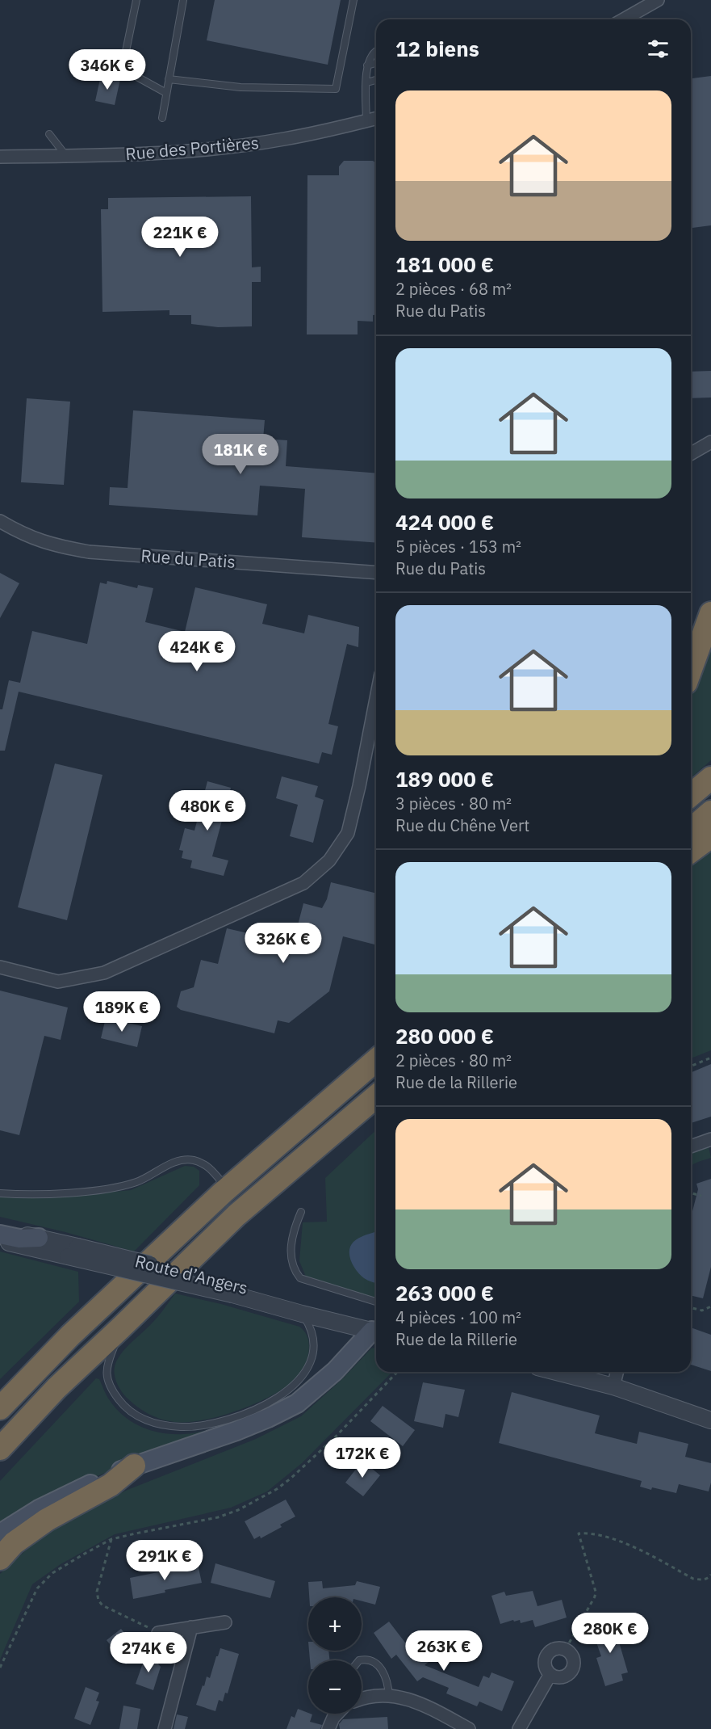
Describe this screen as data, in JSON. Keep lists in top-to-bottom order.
{
  "streets": {
    "street": ["Rue des Portières", "Rue du Patis", "Route d’Angers"]
  },
  "page": {
    "heading": "12 biens",
    "price": [
      "346K €",
      "221K €",
      "181K €",
      "424K €",
      "480K €",
      "326K €",
      "189K €",
      "172K €",
      "291K €",
      "280K €",
      "263K €",
      "274K €"
    ],
    "list": [
      {
        "name": "181 000 €",
        "note": "2 pièces · 68 m² · Rue du Patis"
      },
      {
        "name": "424 000 €",
        "note": "5 pièces · 153 m² · Rue du Patis"
      },
      {
        "name": "189 000 €",
        "note": "3 pièces · 80 m² · Rue du Chêne Vert"
      },
      {
        "name": "280 000 €",
        "note": "2 pièces · 80 m² · Rue de la Rillerie"
      },
      {
        "name": "263 000 €",
        "note": "4 pièces · 100 m² · Rue de la Rillerie"
      }
    ],
    "map_buttons": ["+", "−"]
  }
}
